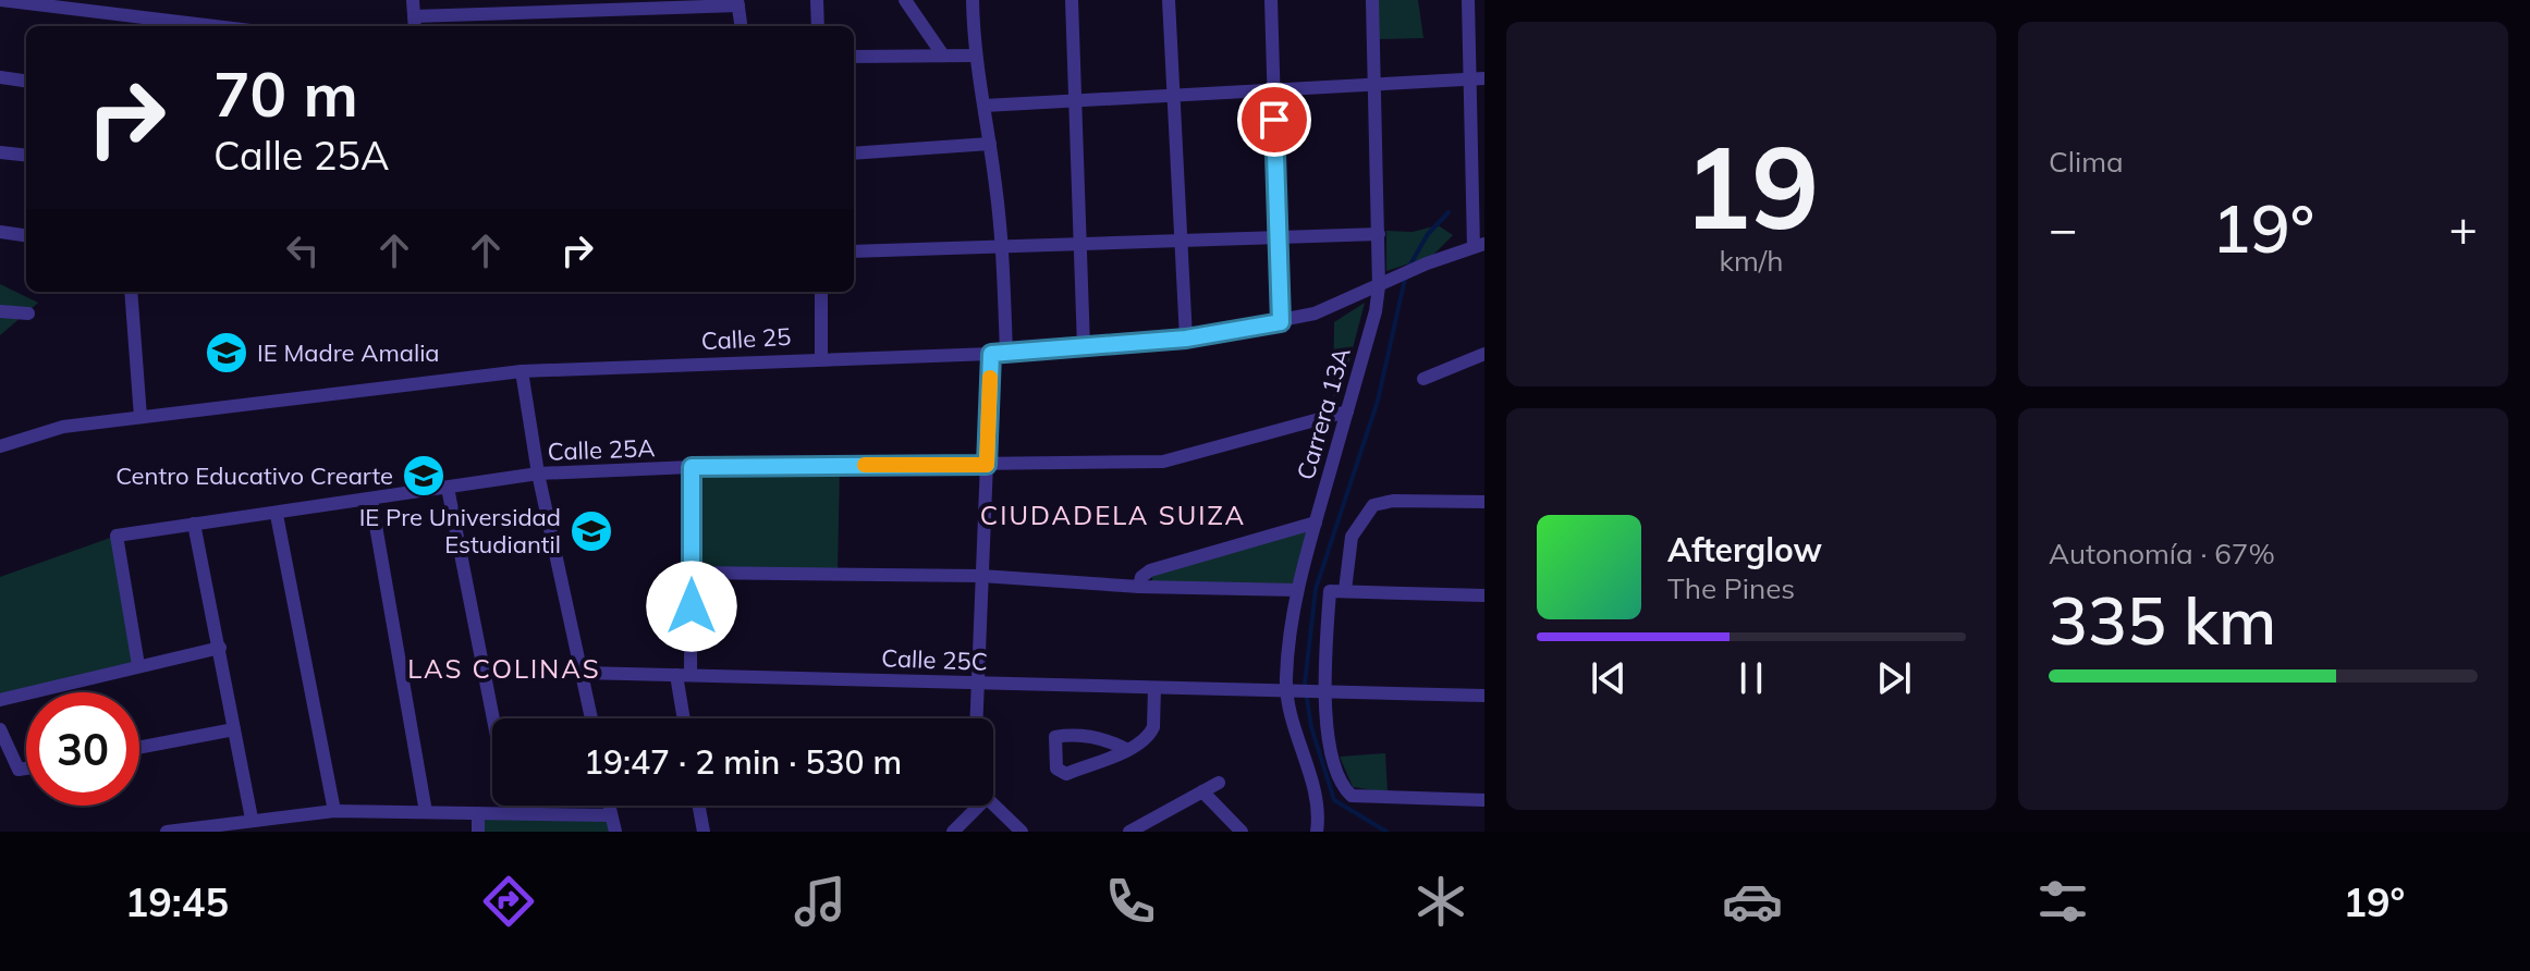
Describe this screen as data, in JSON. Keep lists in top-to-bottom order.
{
  "streets": {
    "street": [
      "Calle 25",
      "Carrera 13A",
      "Calle 25A",
      "Calle 25C"
    ]
  },
  "crossings": [
    ["Calle 25", "Carrera 13A"],
    ["Carrera 13A", "Calle 25A"],
    ["Carrera 13A", "Calle 25C"]
  ],
  "districts": ["CIUDADELA SUIZA", "LAS COLINAS"],
  "places": {
    "school or university": ["IE Madre Amalia", "Centro Educativo Crearte", "IE Pre Universidad Estudiantil"]
  },
  "page": {
    "tile": [
      ["19", "km/h"],
      "Clima",
      ["Autonomía · 67%", "335 km"]
    ],
    "turn": ["70 m", "Calle 25A"],
    "heat": ["−", "19°", "+"],
    "song": ["Afterglow", "The Pines"],
    "limit": "30",
    "trip": "19:47 · 2 min · 530 m",
    "tabs": ["19:45", "19°"]
  }
}
